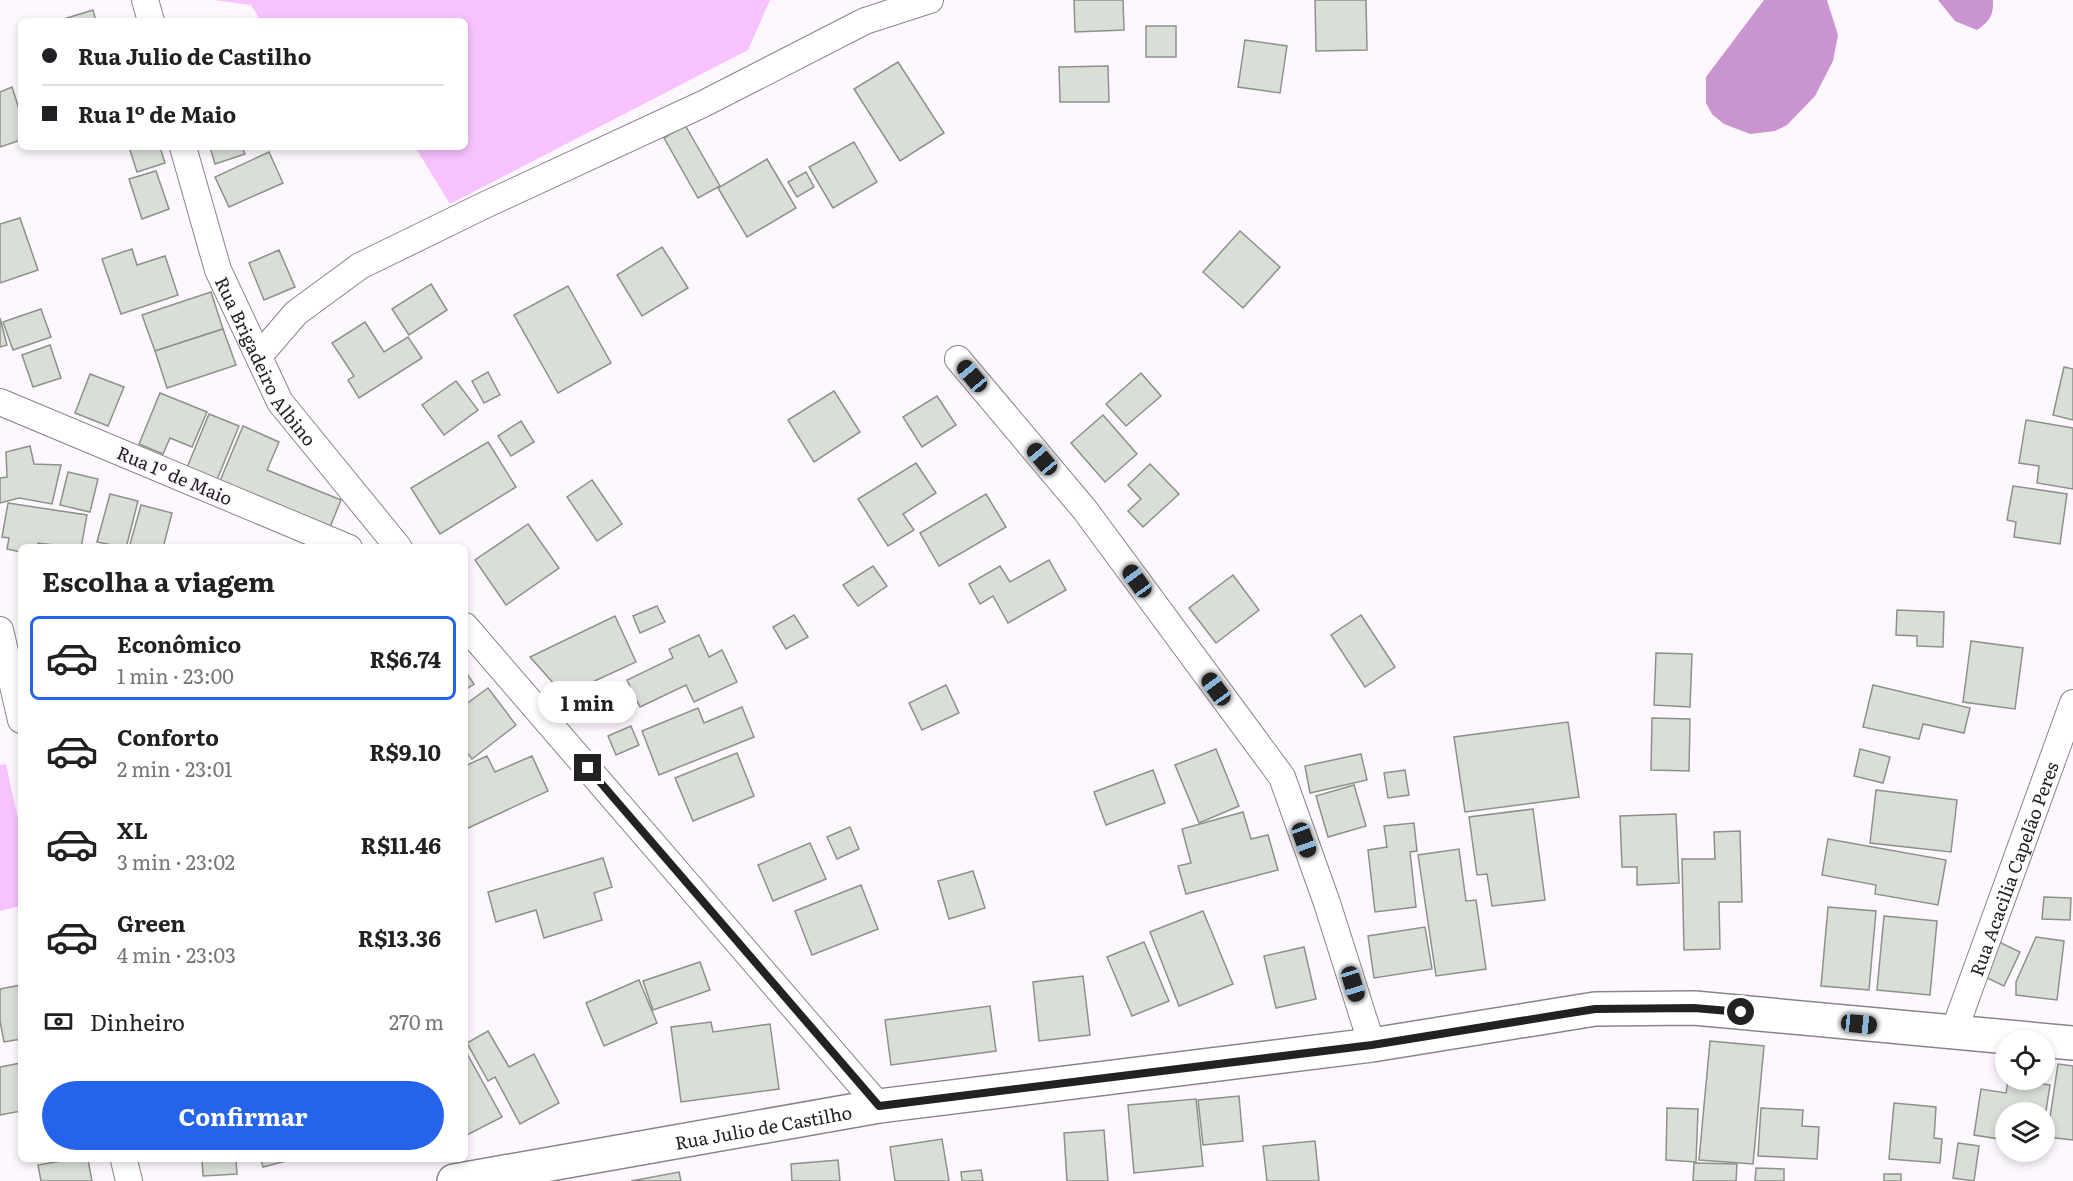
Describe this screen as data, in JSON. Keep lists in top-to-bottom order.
{
  "streets": {
    "street": [
      "Rua Brigadeiro Albino",
      "Rua 1º de Maio",
      "Rua Acacilia Capelão Peres",
      "Rua Julio de Castilho"
    ]
  },
  "crossings": [
    ["Rua Acacilia Capelão Peres", "Rua Julio de Castilho"]
  ],
  "page": {
    "banner": ["Rua Julio de Castilho", "Rua 1º de Maio"],
    "heading": "Escolha a viagem",
    "list": [
      {
        "name": "Econômico",
        "note": "1 min · 23:00",
        "value": "R$6.74"
      },
      {
        "name": "Conforto",
        "note": "2 min · 23:01",
        "value": "R$9.10"
      },
      {
        "name": "XL",
        "note": "3 min · 23:02",
        "value": "R$11.46"
      },
      {
        "name": "Green",
        "note": "4 min · 23:03",
        "value": "R$13.36"
      }
    ],
    "bubble": "1 min",
    "pay": ["Dinheiro", "270 m"],
    "buttons": "Confirmar"
  }
}
